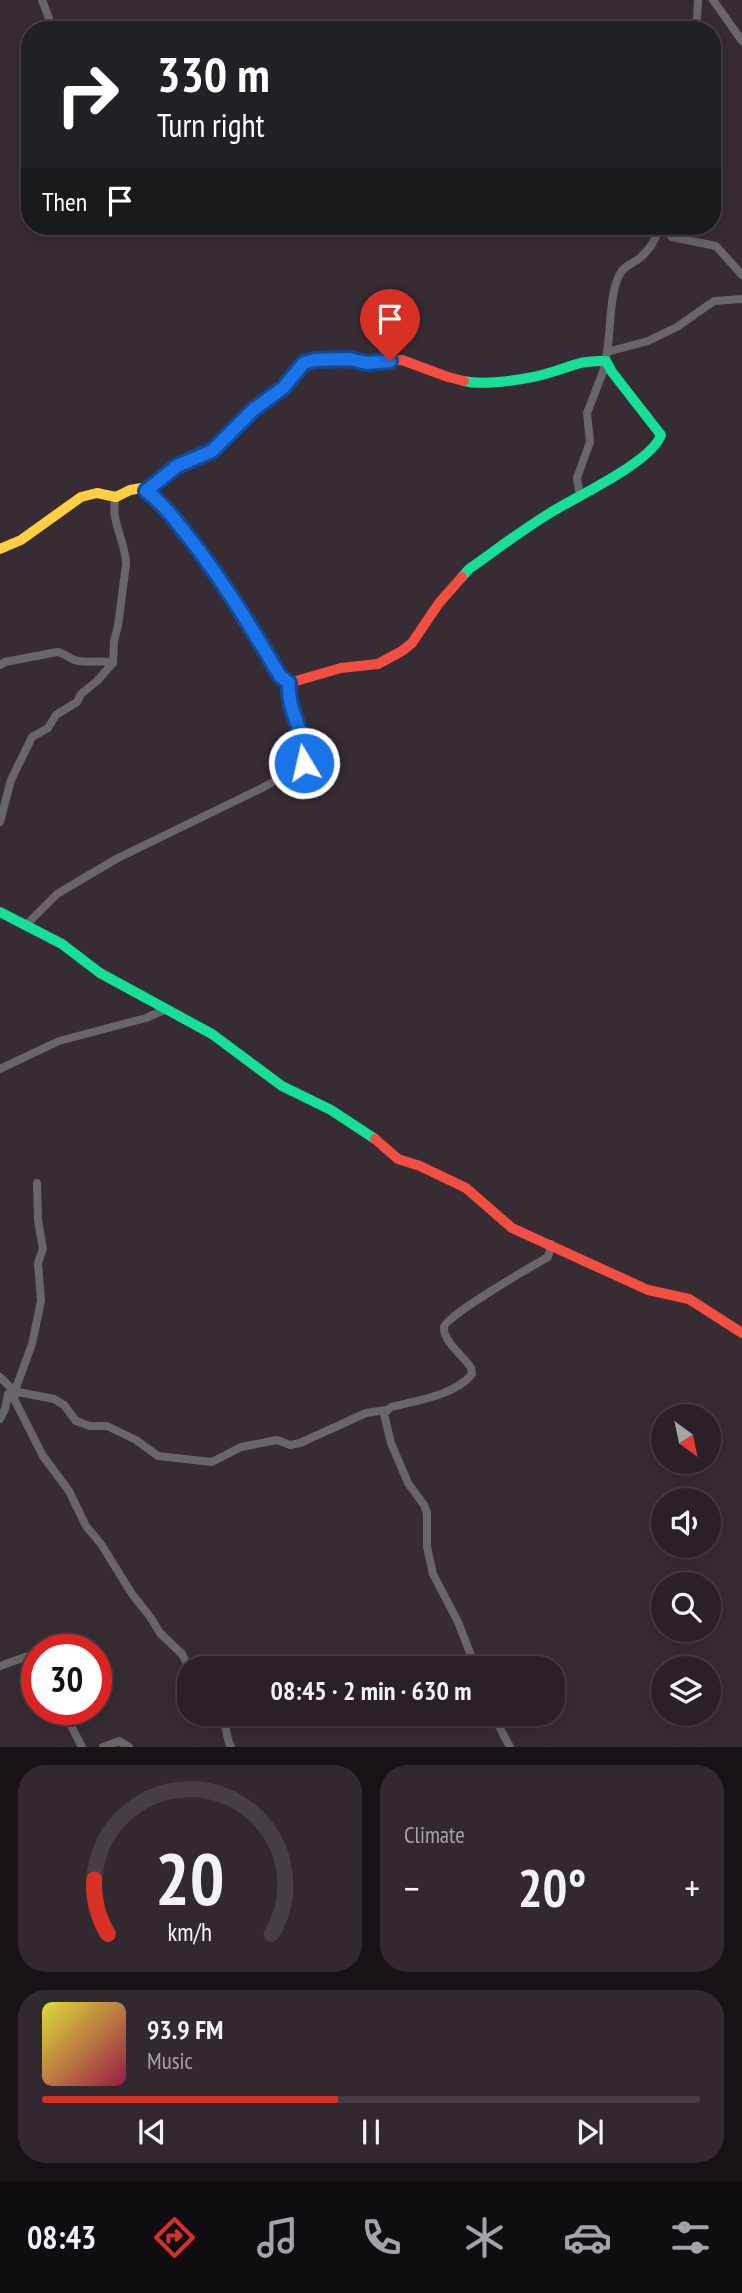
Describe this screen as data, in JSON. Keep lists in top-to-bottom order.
{
  "north": "bottom right",
  "page": {
    "turn": ["330 m", "Turn right"],
    "then": "Then",
    "limit": "30",
    "trip": "08:45 · 2 min · 630 m",
    "tile": "Climate",
    "heat": ["−", "20°", "+"],
    "song": ["93.9 FM", "Music"],
    "tabs": "08:43",
    "gauge": ["20", "km/h"]
  }
}
